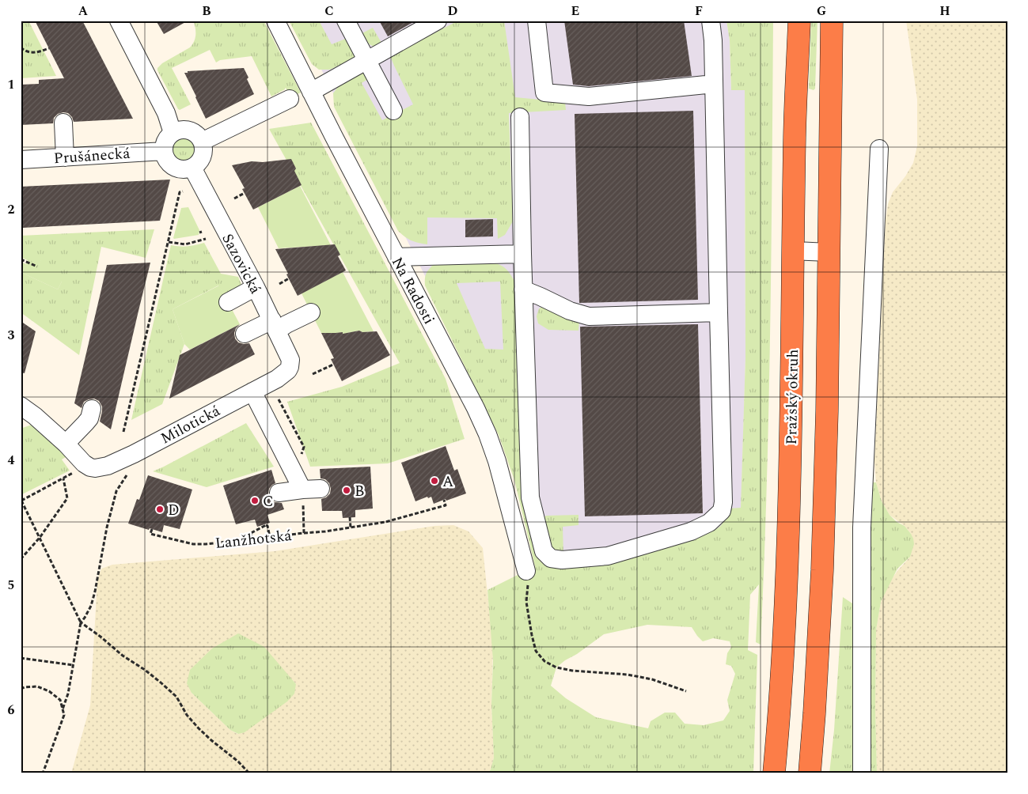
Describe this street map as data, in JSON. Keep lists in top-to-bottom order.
{
  "streets": {
    "highway": ["Pražský okruh"],
    "street": [
      "Prušánecká",
      "Sazovická",
      "Na Radosti",
      "Milotická"
    ],
    "path": ["Lanžhotská"]
  },
  "crossings": [
    ["Prušánecká", "Sazovická"],
    ["Sazovická", "Milotická"]
  ],
  "places": [
    "A",
    "B",
    "C",
    "D"
  ],
  "grid": {
    "columns": [
      "A",
      "B",
      "C",
      "D",
      "E",
      "F",
      "G",
      "H"
    ],
    "rows": [
      "1",
      "2",
      "3",
      "4",
      "5",
      "6"
    ]
  }
}
